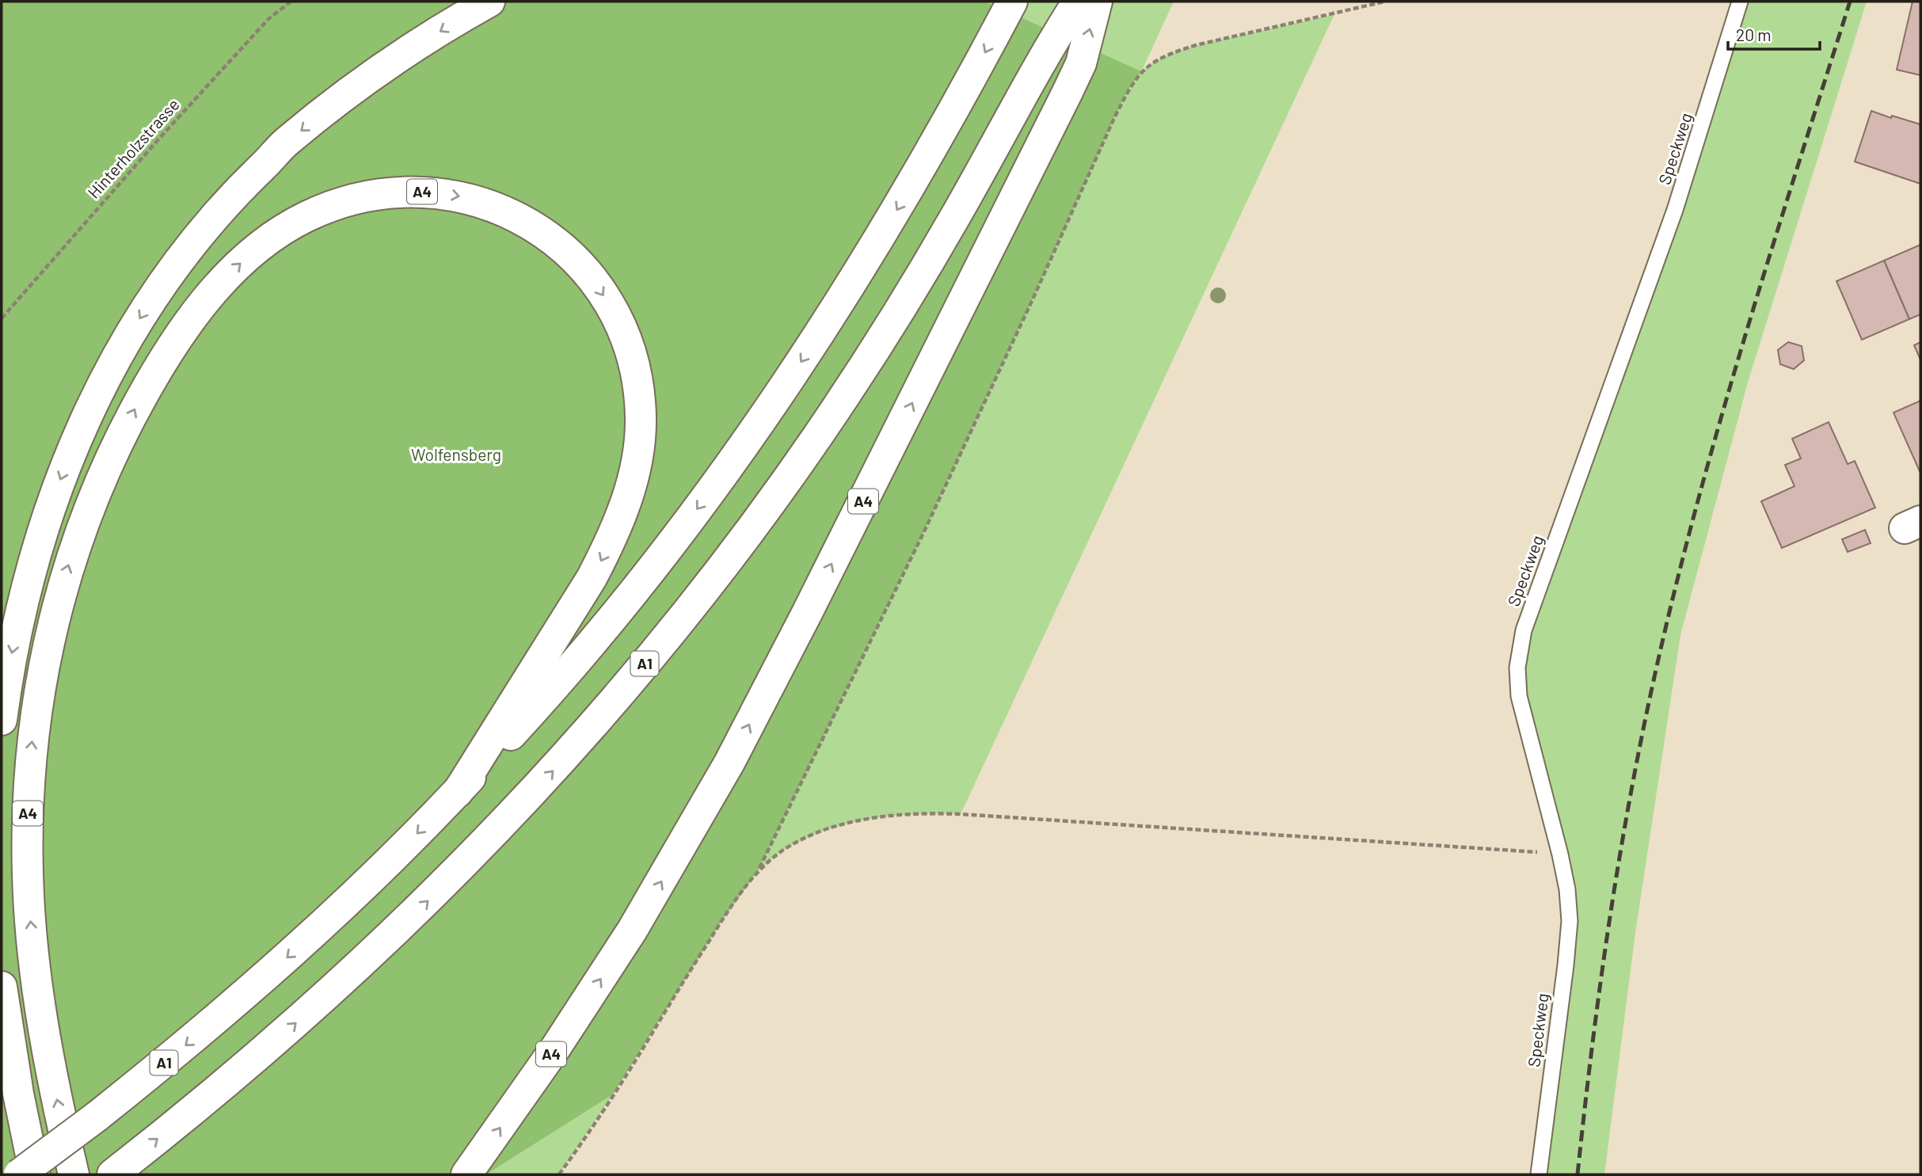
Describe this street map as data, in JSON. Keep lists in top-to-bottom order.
{
  "streets": {
    "highway": ["A4", "A1"],
    "lane": ["Speckweg"],
    "path": ["Hinterholzstrasse"]
  },
  "crossings": [
    ["A4", "A1"]
  ],
  "parks": ["Wolfensberg"],
  "scale_bar": "20 m"
}
